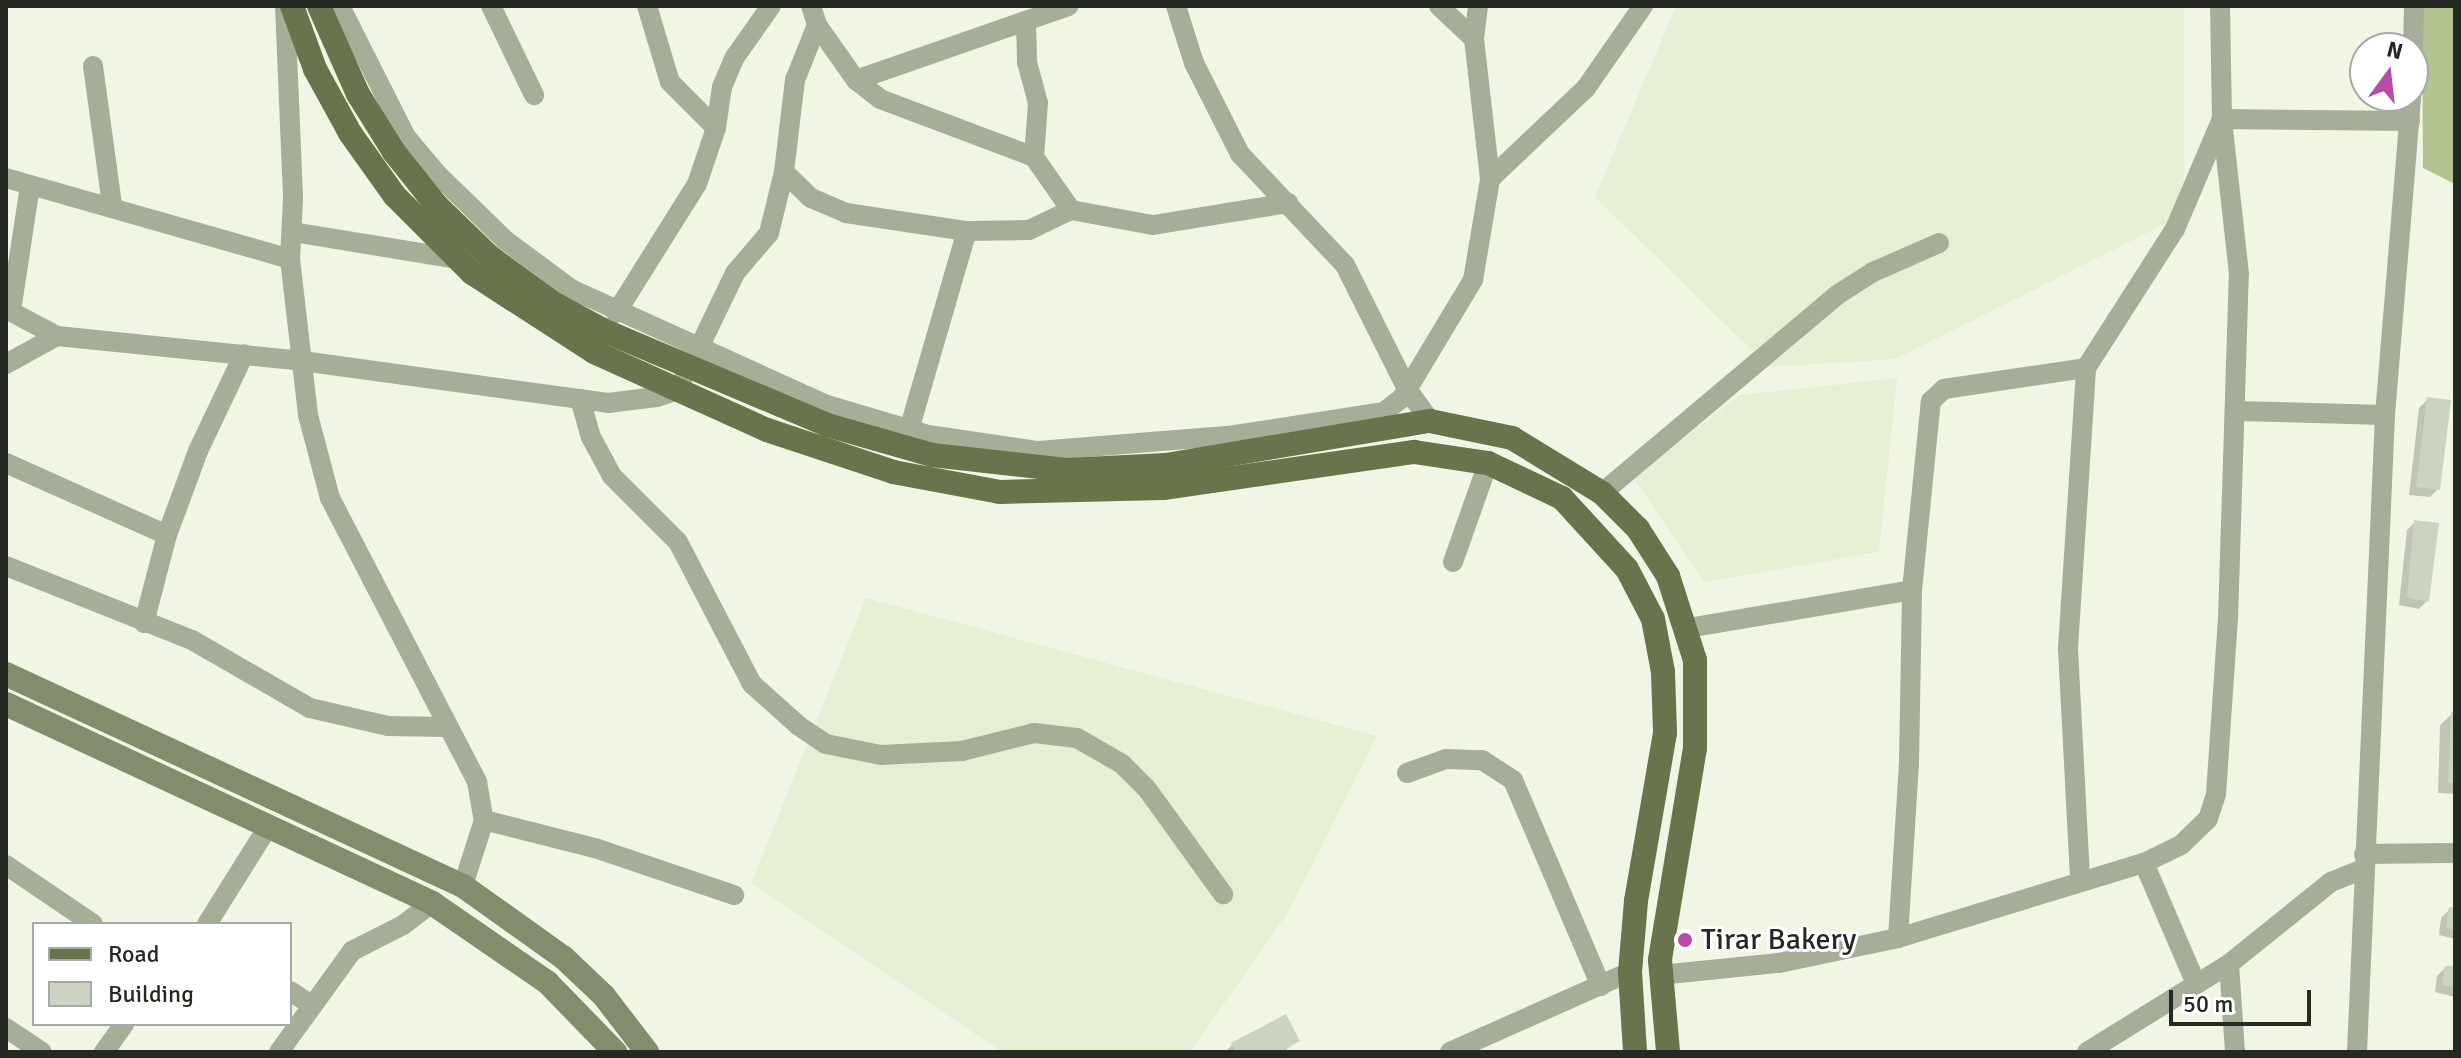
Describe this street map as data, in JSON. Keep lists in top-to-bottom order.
{
  "places": ["Tirar Bakery"],
  "legend": ["Road", "Building"],
  "scale_bar": "50 m",
  "north": "top"
}
